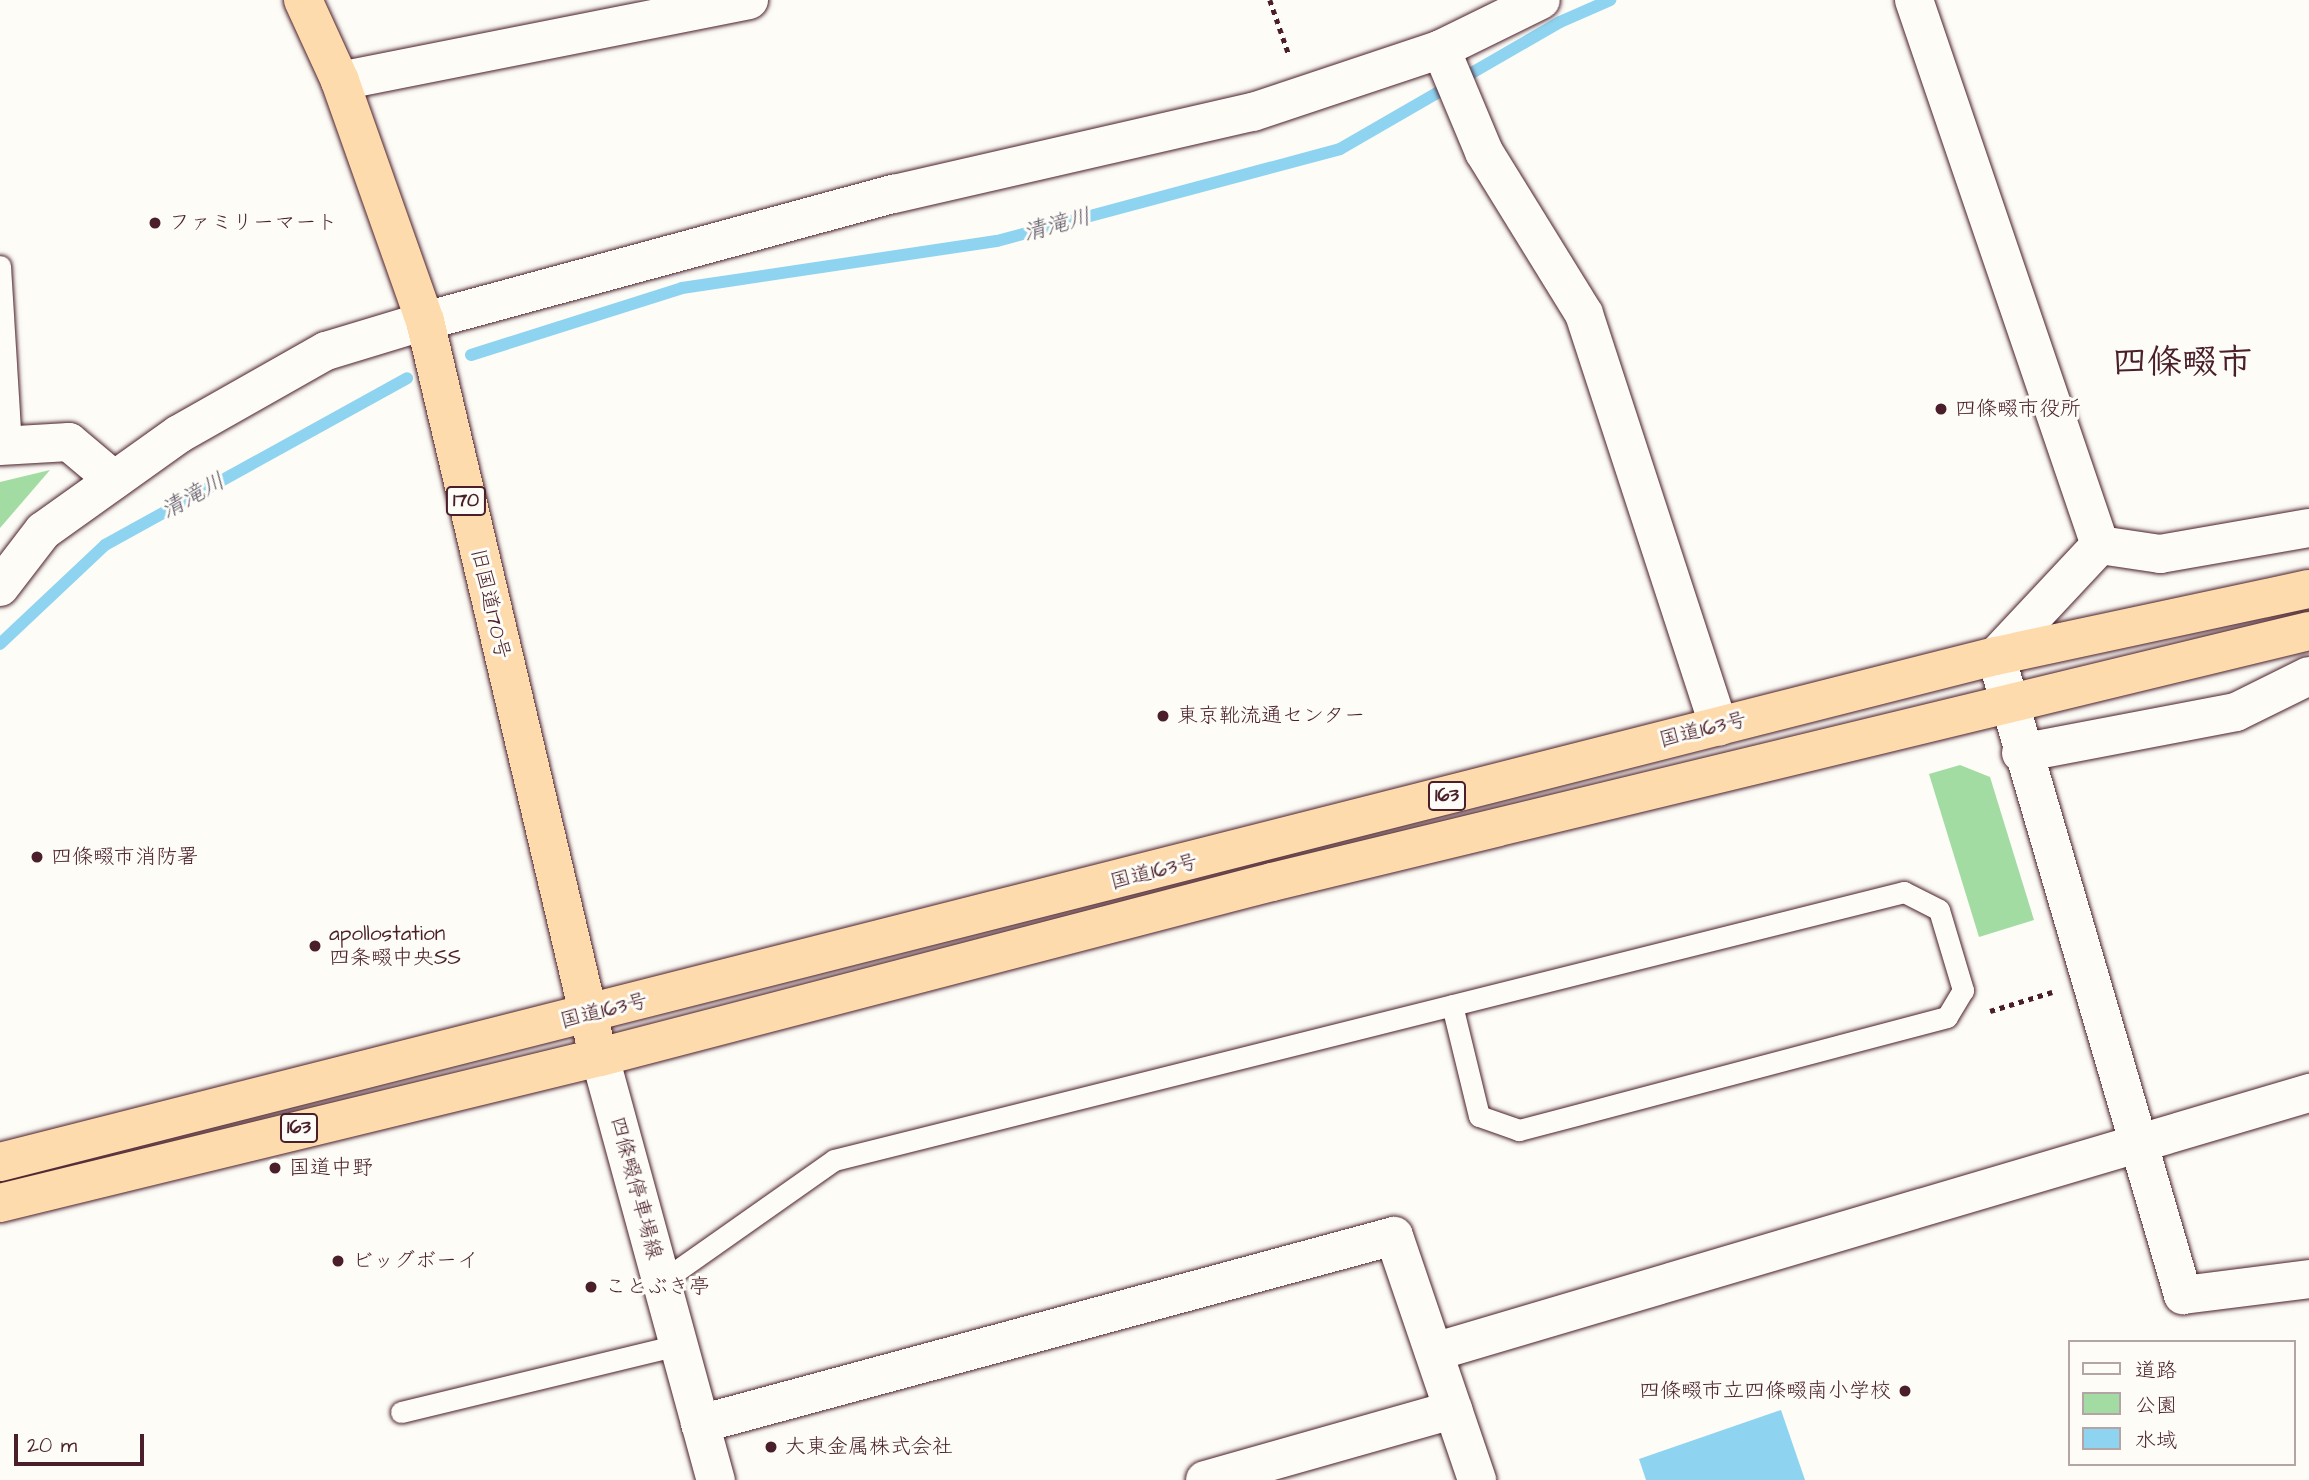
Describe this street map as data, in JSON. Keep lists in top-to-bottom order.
{
  "streets": {
    "highway": [
      "170",
      "旧国道170号",
      "国道163号",
      "163"
    ],
    "street": ["四條畷停車場線"]
  },
  "crossings": [
    ["旧国道170号", "国道163号"],
    ["旧国道170号", "四條畷停車場線"],
    ["国道163号", "四條畷停車場線"]
  ],
  "districts": ["四條畷市"],
  "water": ["清滝川"],
  "places": [
    "ファミリーマート",
    "四條畷市役所",
    "東京靴流通センター",
    "四條畷市消防署",
    "apollostation 四条畷中央SS",
    "国道中野",
    "ビッグボーイ",
    "ことぶき亭",
    "四條畷市立四條畷南小学校",
    "大東金属株式会社"
  ],
  "legend": ["道路", "公園", "水域"],
  "scale_bar": "20 m"
}
